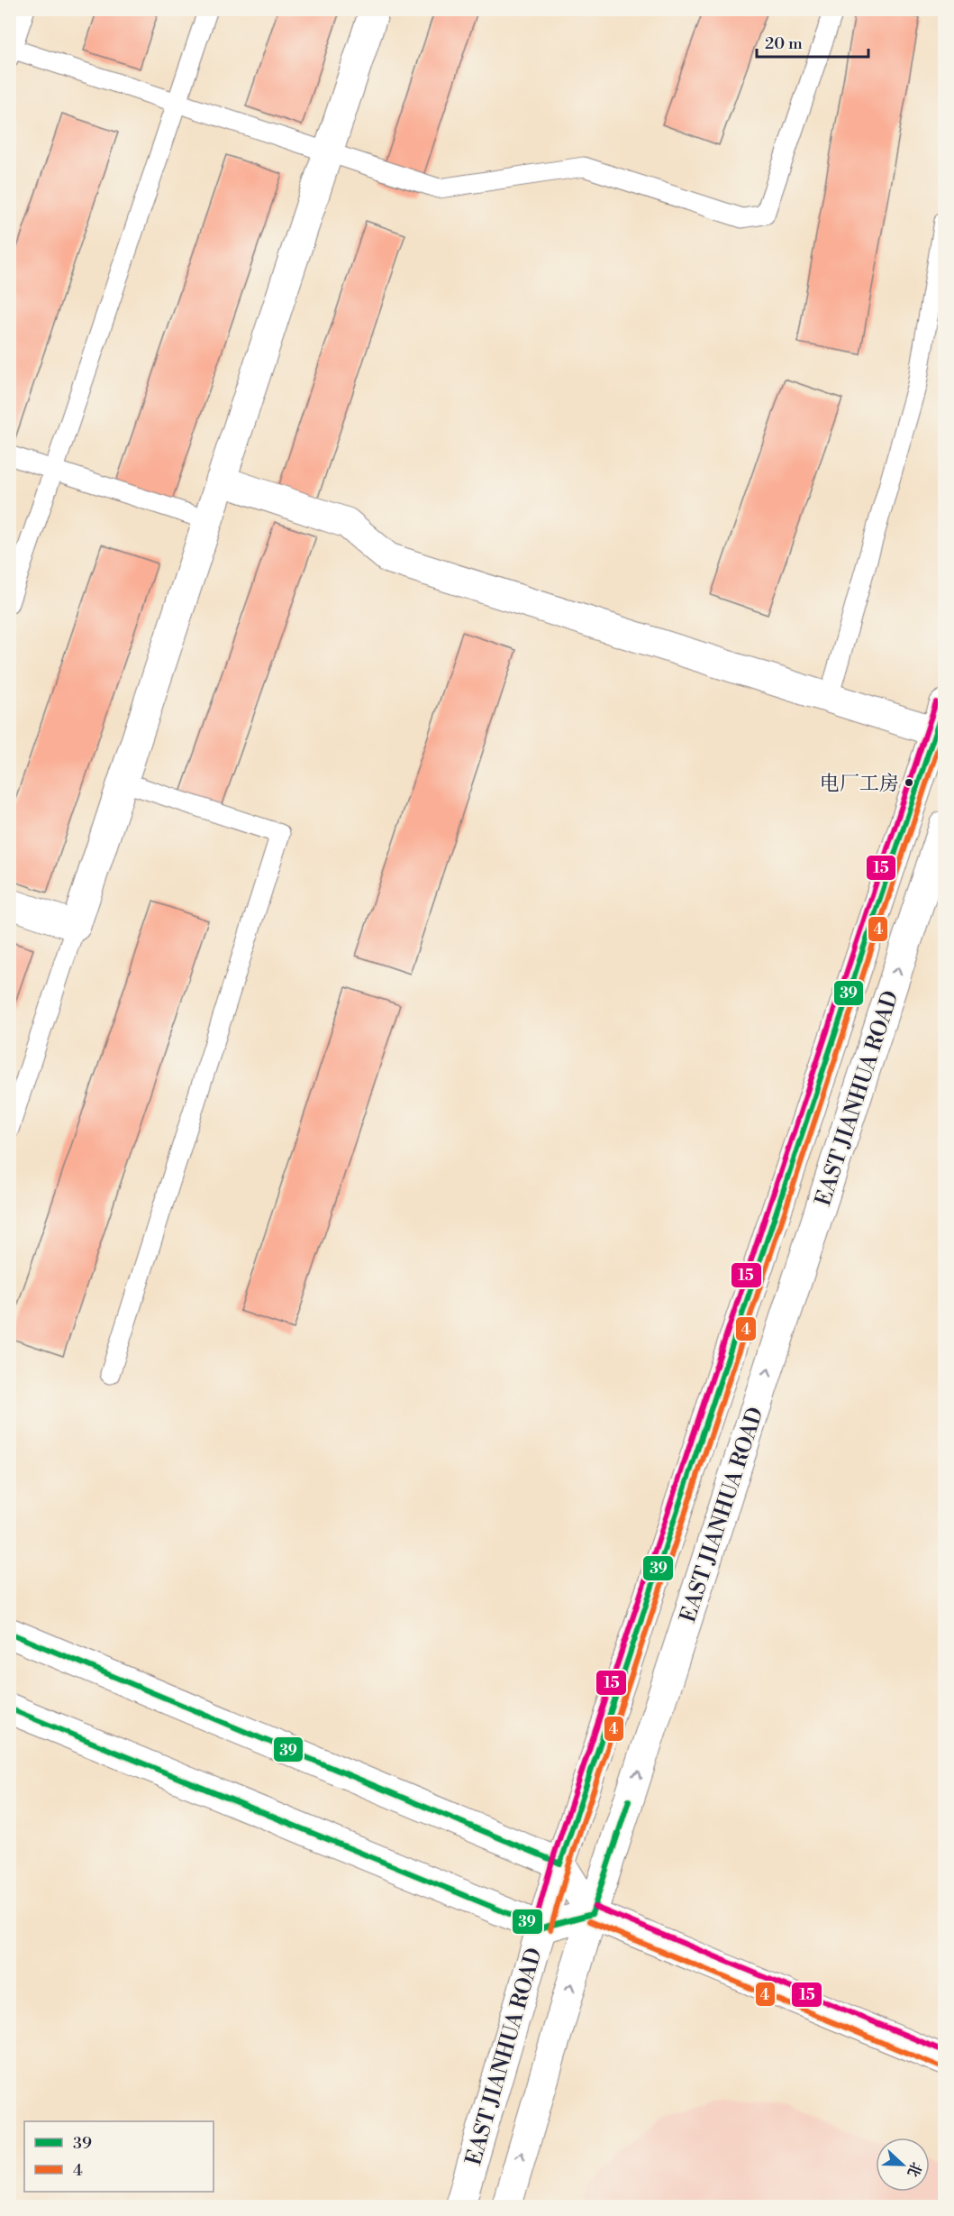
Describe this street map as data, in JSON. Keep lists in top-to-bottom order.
{
  "streets": {
    "main road": ["EAST JIANHUA ROAD"]
  },
  "places": ["电厂工房"],
  "lines": ["transit line 15", "transit line 39", "transit line 4"],
  "legend": ["39", "4"],
  "scale_bar": "20 m",
  "north": "right"
}
